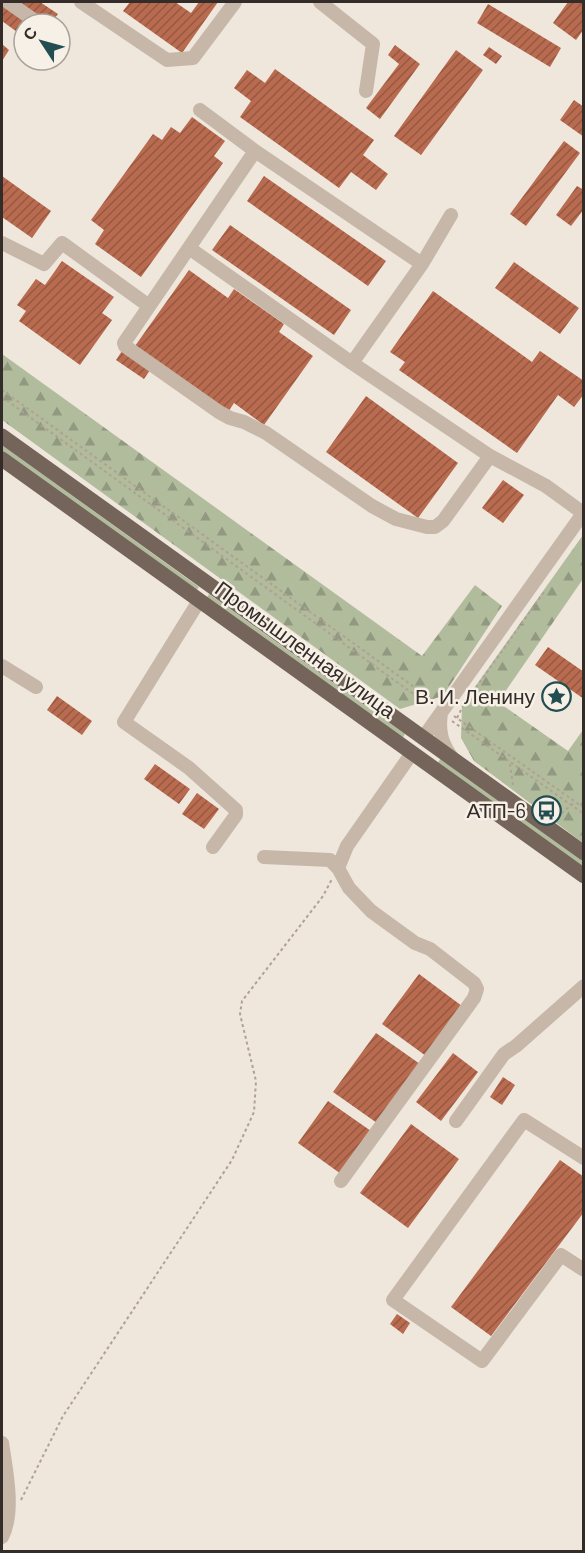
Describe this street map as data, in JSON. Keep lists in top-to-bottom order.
{
  "streets": {
    "main road": ["Промышленная улица"]
  },
  "places": {
    "place": ["В. И. Ленину"],
    "bus stop": ["АТП-6"]
  },
  "north": "top left"
}
